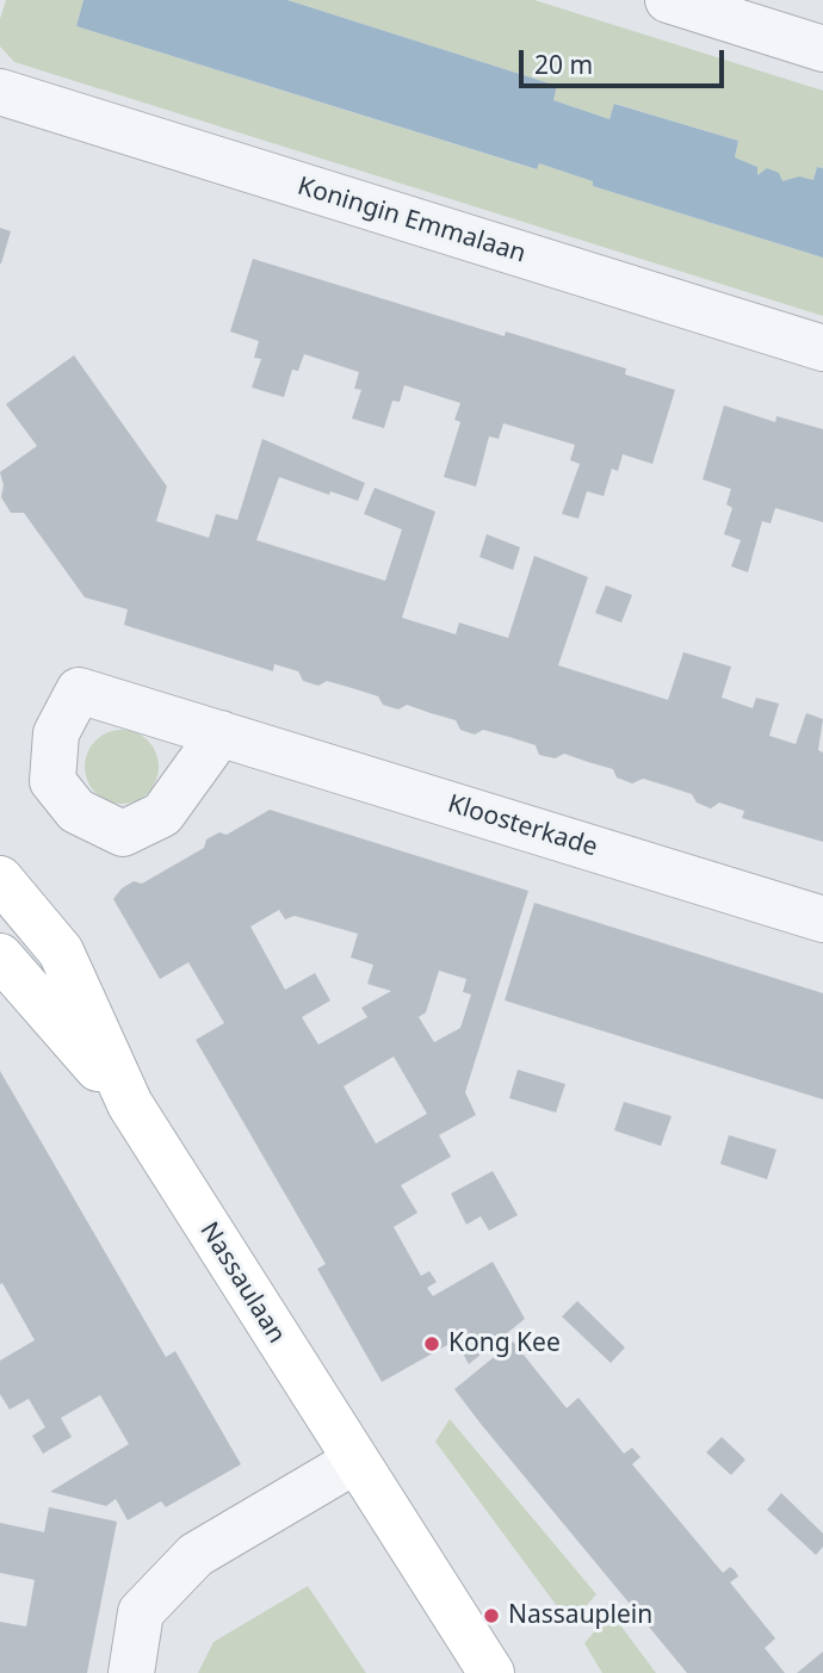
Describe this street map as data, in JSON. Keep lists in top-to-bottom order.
{
  "streets": {
    "street": ["Koningin Emmalaan", "Kloosterkade", "Nassaulaan"]
  },
  "places": ["Kong Kee", "Nassauplein"],
  "scale_bar": "20 m"
}
